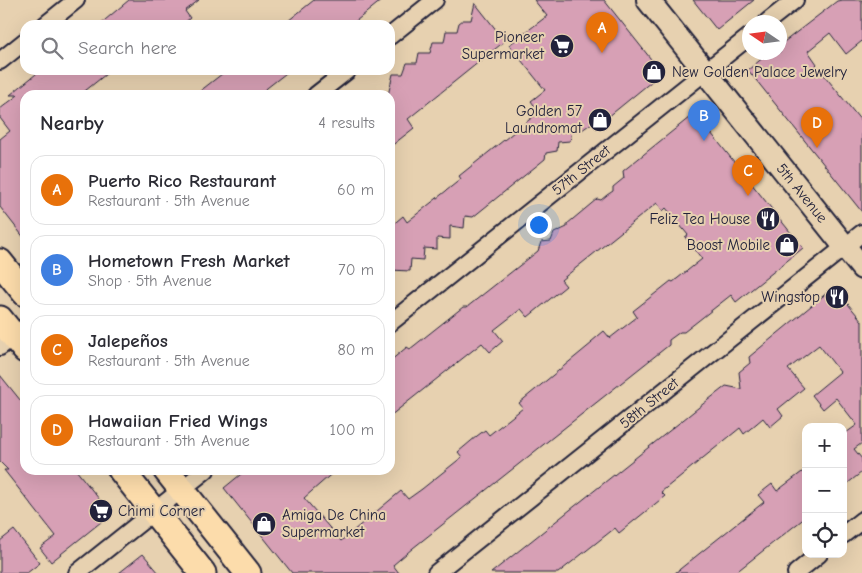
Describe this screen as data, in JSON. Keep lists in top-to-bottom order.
{
  "streets": {
    "street": ["57th Street", "5th Avenue", "58th Street"]
  },
  "crossings": [
    ["57th Street", "5th Avenue"],
    ["5th Avenue", "58th Street"]
  ],
  "places": {
    "supermarket": ["Pioneer Supermarket", "Chimi Corner"],
    "shop": [
      "New Golden Palace Jewelry",
      "Golden 57 Laundromat",
      "Boost Mobile",
      "Amiga De China Supermarket"
    ],
    "restaurant": ["Feliz Tea House", "Wingstop"]
  },
  "north": "left",
  "page": {
    "pins": [
      "A",
      "B",
      "D",
      "C"
    ],
    "search": "Search here",
    "heading": ["Nearby", "4 results"],
    "list": [
      {
        "mark": "A",
        "name": "Puerto Rico Restaurant",
        "note": "Restaurant · 5th Avenue",
        "value": "60 m"
      },
      {
        "mark": "B",
        "name": "Hometown Fresh Market",
        "note": "Shop · 5th Avenue",
        "value": "70 m"
      },
      {
        "mark": "C",
        "name": "Jalepeños",
        "note": "Restaurant · 5th Avenue",
        "value": "80 m"
      },
      {
        "mark": "D",
        "name": "Hawaiian Fried Wings",
        "note": "Restaurant · 5th Avenue",
        "value": "100 m"
      }
    ],
    "map_buttons": ["+", "−"]
  }
}
